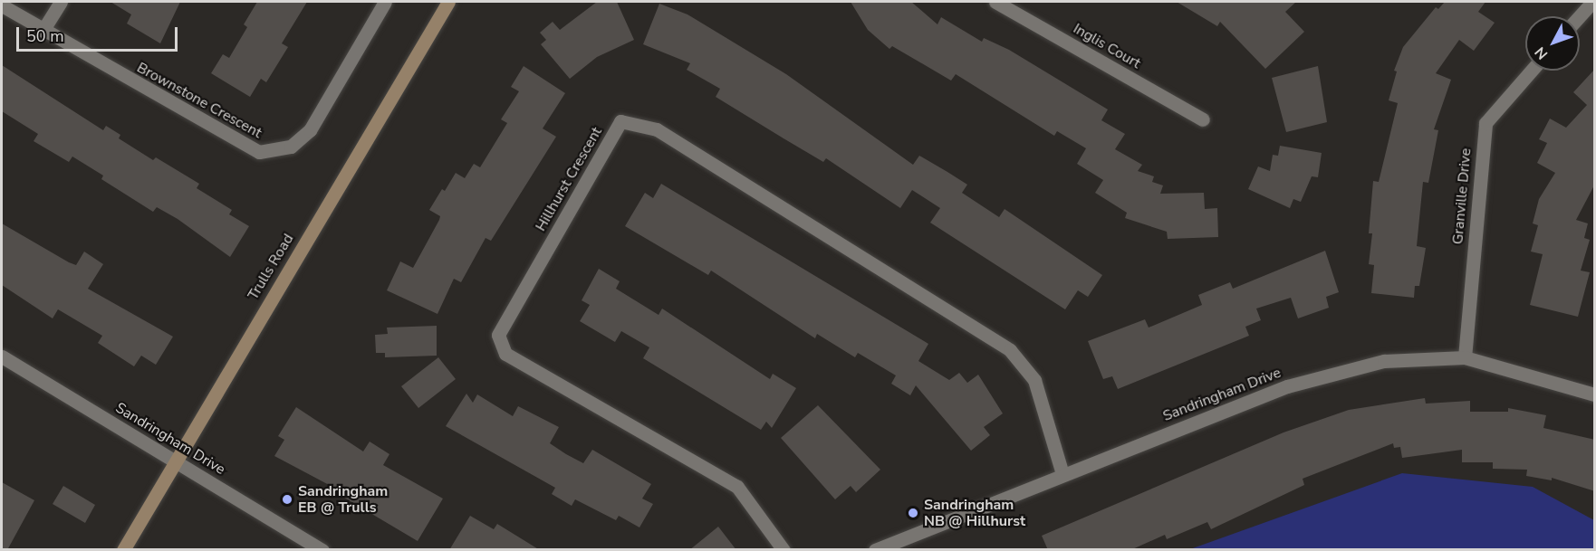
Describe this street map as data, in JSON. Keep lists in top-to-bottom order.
{
  "streets": {
    "street": [
      "Inglis Court",
      "Brownstone Crescent",
      "Hillhurst Crescent",
      "Granville Drive",
      "Trulls Road",
      "Sandringham Drive"
    ]
  },
  "crossings": [
    ["Hillhurst Crescent", "Sandringham Drive"],
    ["Granville Drive", "Sandringham Drive"],
    ["Trulls Road", "Sandringham Drive"]
  ],
  "places": ["Sandringham EB @ Trulls", "Sandringham NB @ Hillhurst"],
  "scale_bar": "50 m",
  "north": "bottom left"
}
